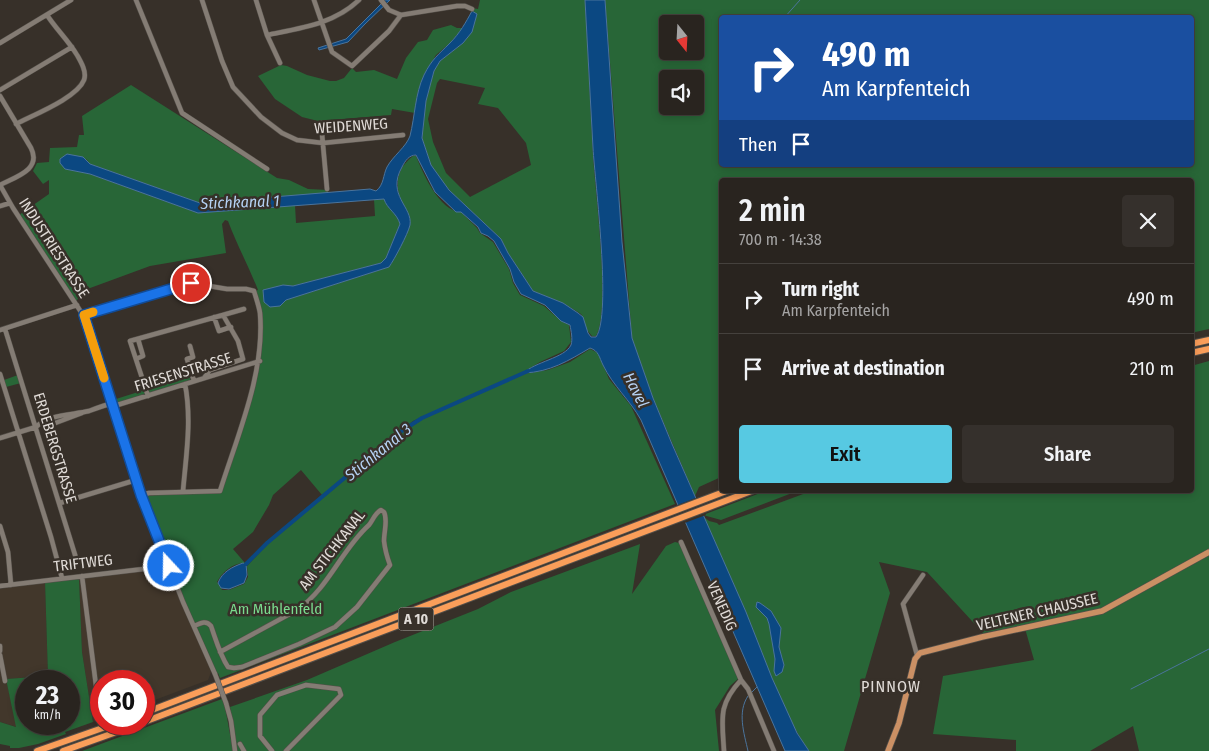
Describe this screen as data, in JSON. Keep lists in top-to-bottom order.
{
  "streets": {
    "highway": ["A 10"],
    "main road": ["VELTENER CHAUSSEE"],
    "street": [
      "WEIDENWEG",
      "INDUSTRIESTRASSE",
      "FRIESENSTRASSE",
      "ERDEBERGSTRASSE",
      "AM STICHKANAL",
      "TRIFTWEG",
      "VENEDIG"
    ]
  },
  "crossings": [
    ["INDUSTRIESTRASSE", "FRIESENSTRASSE"],
    ["INDUSTRIESTRASSE", "AM STICHKANAL"],
    ["INDUSTRIESTRASSE", "TRIFTWEG"],
    ["FRIESENSTRASSE", "ERDEBERGSTRASSE"],
    ["ERDEBERGSTRASSE", "TRIFTWEG"]
  ],
  "districts": ["PINNOW"],
  "water": ["Stichkanal 1", "Havel", "Stichkanal 3"],
  "parks": ["Am Mühlenfeld"],
  "north": "bottom",
  "page": {
    "turn": ["490 m", "Am Karpfenteich"],
    "then": "Then",
    "heading": ["2 min", "700 m · 14:38"],
    "list": [
      {
        "name": "Turn right",
        "note": "Am Karpfenteich",
        "value": "490 m"
      },
      {
        "name": "Arrive at destination",
        "value": "210 m"
      }
    ],
    "buttons": ["Exit", "Share"],
    "speed": "23 km/h",
    "limit": "30"
  }
}
